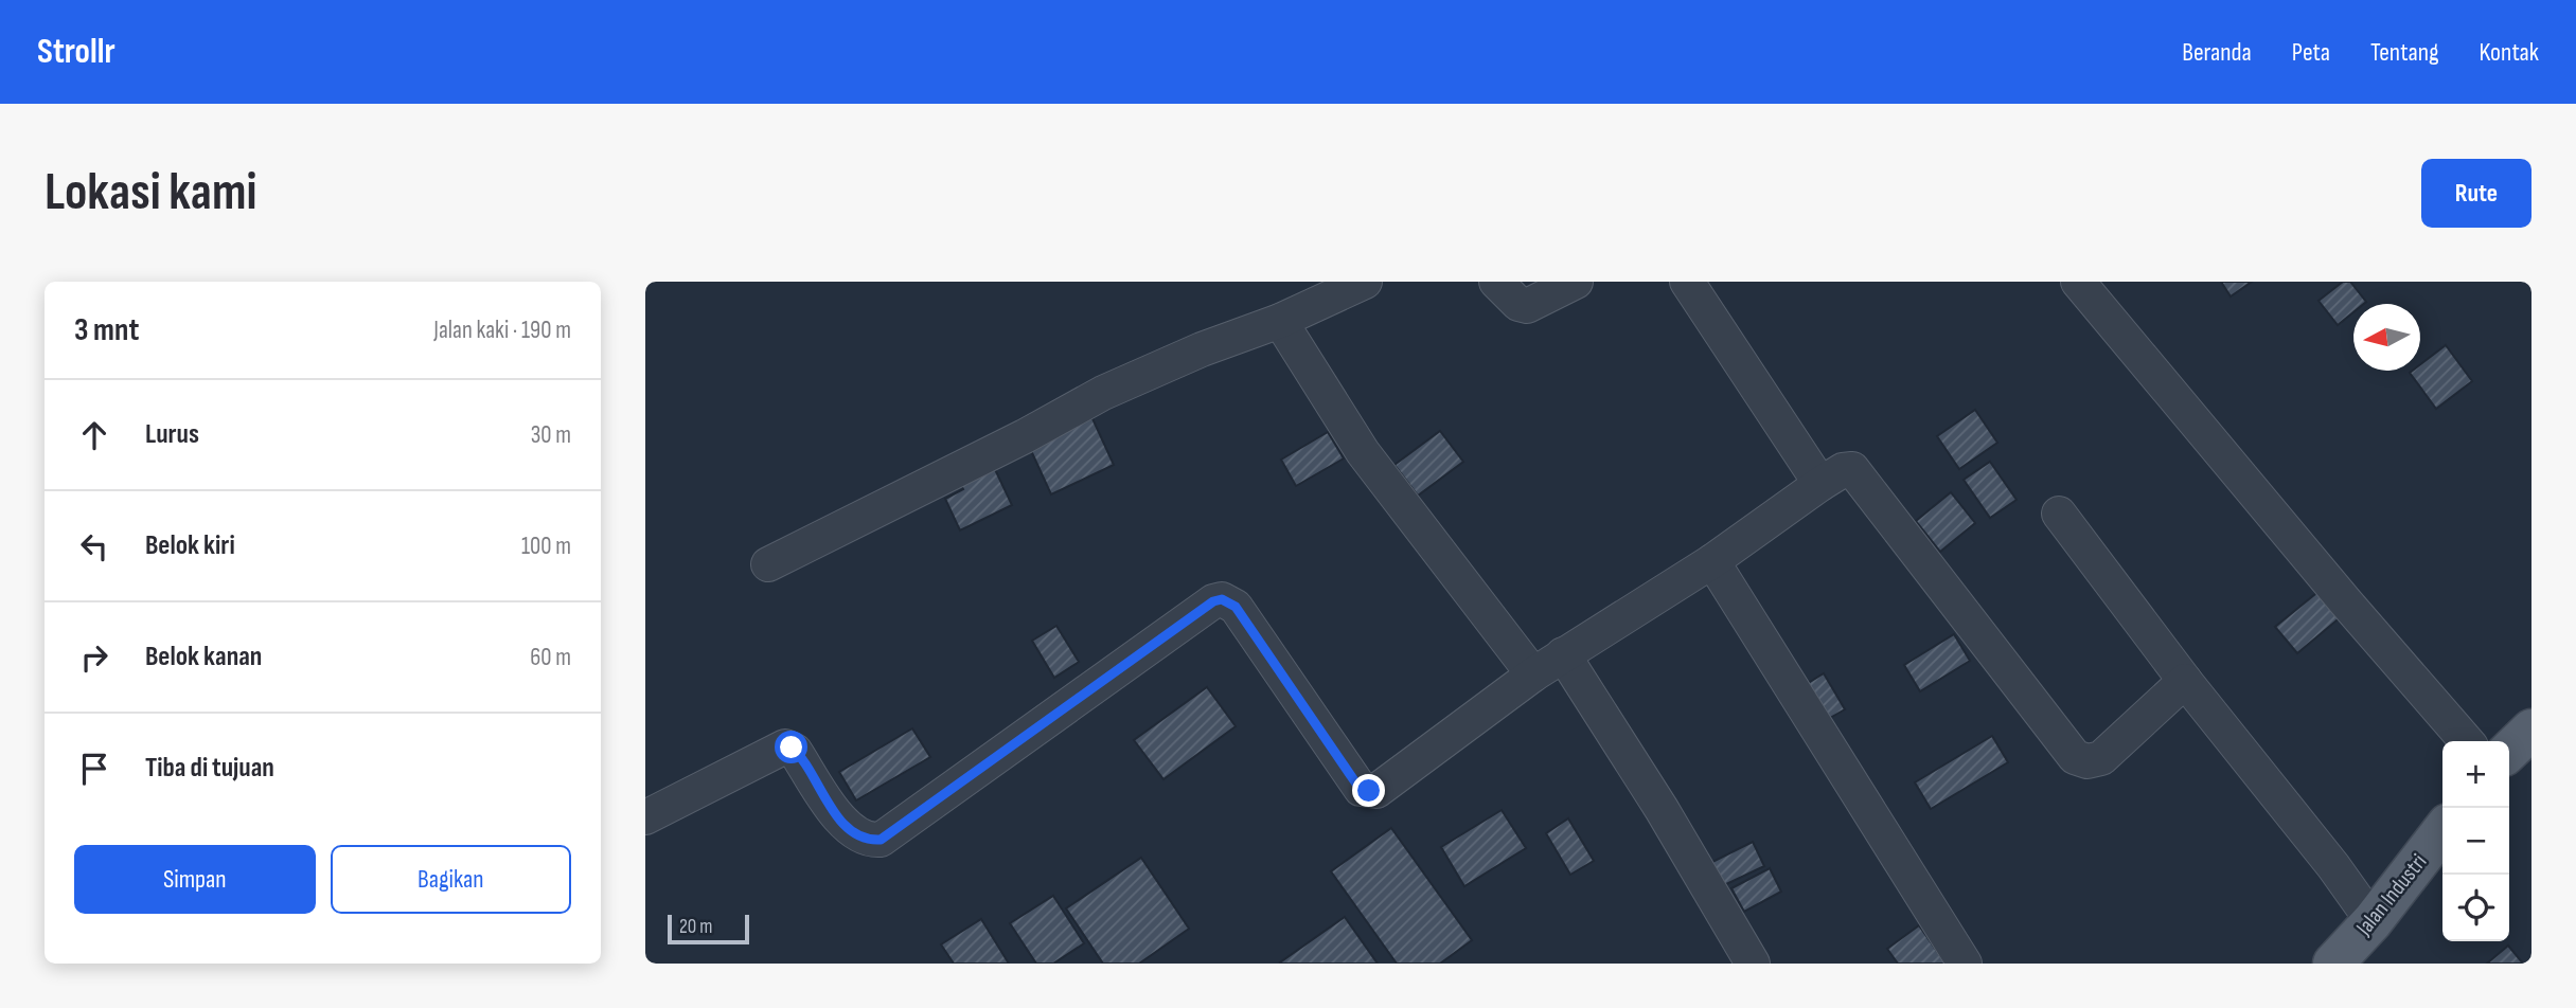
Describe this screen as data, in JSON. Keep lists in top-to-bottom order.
{
  "streets": {
    "main road": ["Jalan Industri"]
  },
  "scale_bar": "20 m",
  "north": "left",
  "page": {
    "header": "Strollr",
    "nav": [
      "Beranda",
      "Peta",
      "Tentang",
      "Kontak"
    ],
    "buttons": [
      "Rute",
      ["Simpan", "Bagikan"]
    ],
    "title": "Lokasi kami",
    "heading": ["3 mnt", "Jalan kaki · 190 m"],
    "list": [
      ["Lurus", "30 m"],
      ["Belok kiri", "100 m"],
      ["Belok kanan", "60 m"],
      "Tiba di tujuan"
    ],
    "map_buttons": ["+", "−"],
    "scale": "20 m"
  }
}
